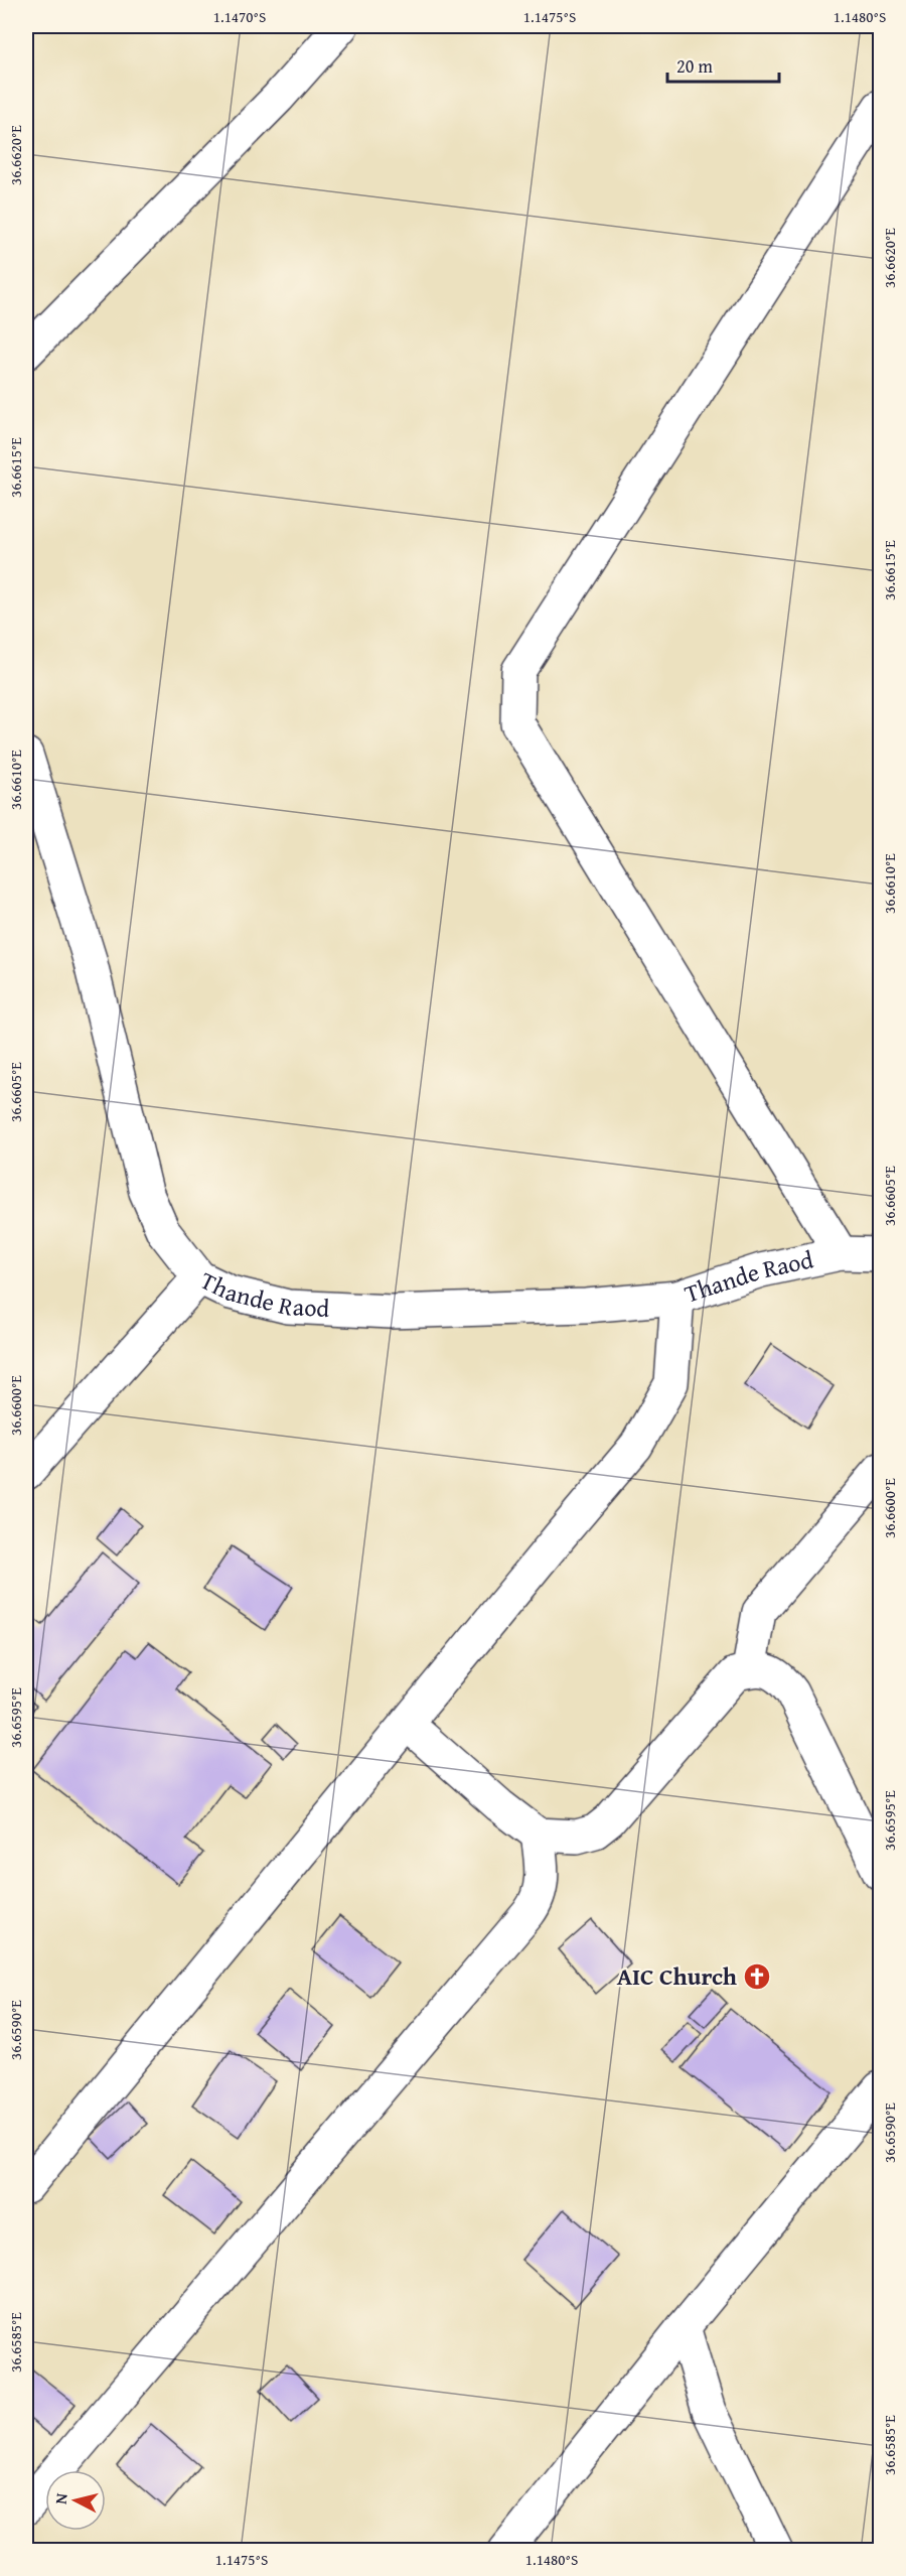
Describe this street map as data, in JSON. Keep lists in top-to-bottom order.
{
  "streets": {
    "street": ["Thande Raod"]
  },
  "places": {
    "church": ["AIC Church"]
  },
  "scale_bar": "20 m",
  "north": "left",
  "coordinates": [
    "1.1470°S",
    "1.1475°S",
    "1.1480°S",
    "36.6620°E",
    "36.6615°E",
    "36.6610°E",
    "36.6605°E",
    "36.6600°E",
    "36.6595°E",
    "36.6590°E",
    "36.6585°E"
  ]
}
